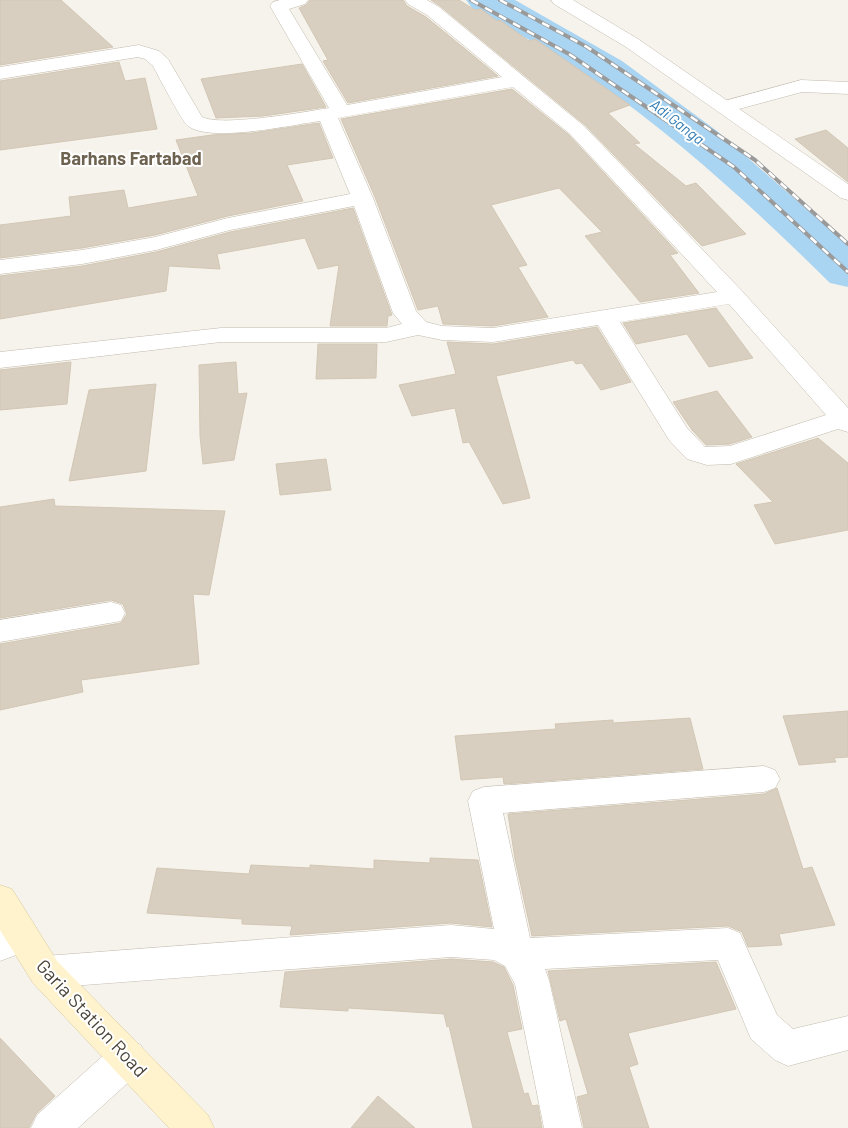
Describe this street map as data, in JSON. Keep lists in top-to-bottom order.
{
  "streets": {
    "main road": ["Garia Station Road"]
  },
  "districts": ["Barhans Fartabad"],
  "water": ["Adi Ganga"]
}
